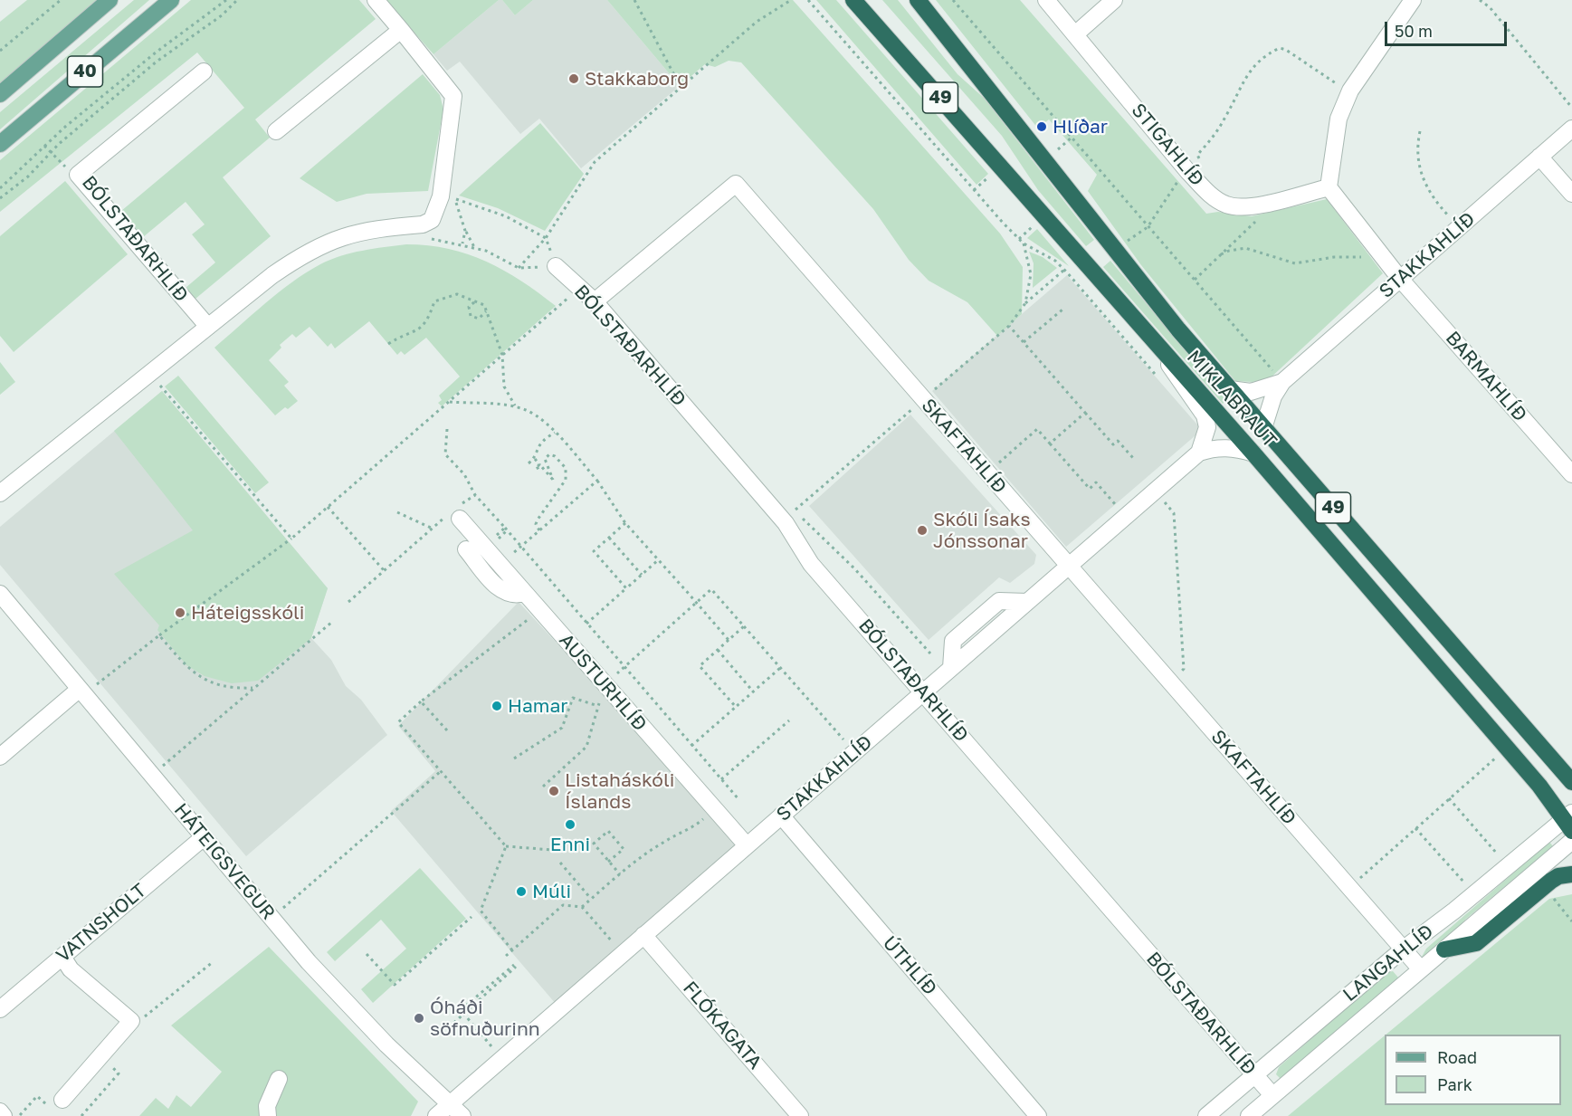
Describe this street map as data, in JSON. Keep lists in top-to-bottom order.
{
  "streets": {
    "highway": ["49", "MIKLABRAUT"],
    "main road": ["40"],
    "street": [
      "STIGAHLÍÐ",
      "BÓLSTAÐARHLÍÐ",
      "STAKKAHLÍÐ",
      "BARMAHLÍÐ",
      "SKAFTAHLÍÐ",
      "AUSTURHLÍÐ",
      "HÁTEIGSVEGUR",
      "VATNSHOLT",
      "LANGAHLÍÐ",
      "ÚTHLÍÐ",
      "FLÓKAGATA"
    ]
  },
  "crossings": [
    ["STIGAHLÍÐ", "BARMAHLÍÐ"],
    ["BÓLSTAÐARHLÍÐ", "STAKKAHLÍÐ"],
    ["BÓLSTAÐARHLÍÐ", "SKAFTAHLÍÐ"],
    ["BÓLSTAÐARHLÍÐ", "LANGAHLÍÐ"],
    ["STAKKAHLÍÐ", "BARMAHLÍÐ"],
    ["STAKKAHLÍÐ", "MIKLABRAUT"],
    ["STAKKAHLÍÐ", "SKAFTAHLÍÐ"],
    ["STAKKAHLÍÐ", "AUSTURHLÍÐ"],
    ["STAKKAHLÍÐ", "HÁTEIGSVEGUR"],
    ["STAKKAHLÍÐ", "ÚTHLÍÐ"],
    ["STAKKAHLÍÐ", "FLÓKAGATA"],
    ["MIKLABRAUT", "LANGAHLÍÐ"],
    ["SKAFTAHLÍÐ", "LANGAHLÍÐ"],
    ["HÁTEIGSVEGUR", "VATNSHOLT"]
  ],
  "places": [
    "Stakkaborg",
    "Hlíðar",
    "Skóli Ísaks Jónssonar",
    "Háteigsskóli",
    "Hamar",
    "Listaháskóli Íslands",
    "Enni",
    "Múli",
    "Óháði söfnuðurinn"
  ],
  "legend": ["Road", "Park"],
  "scale_bar": "50 m"
}
